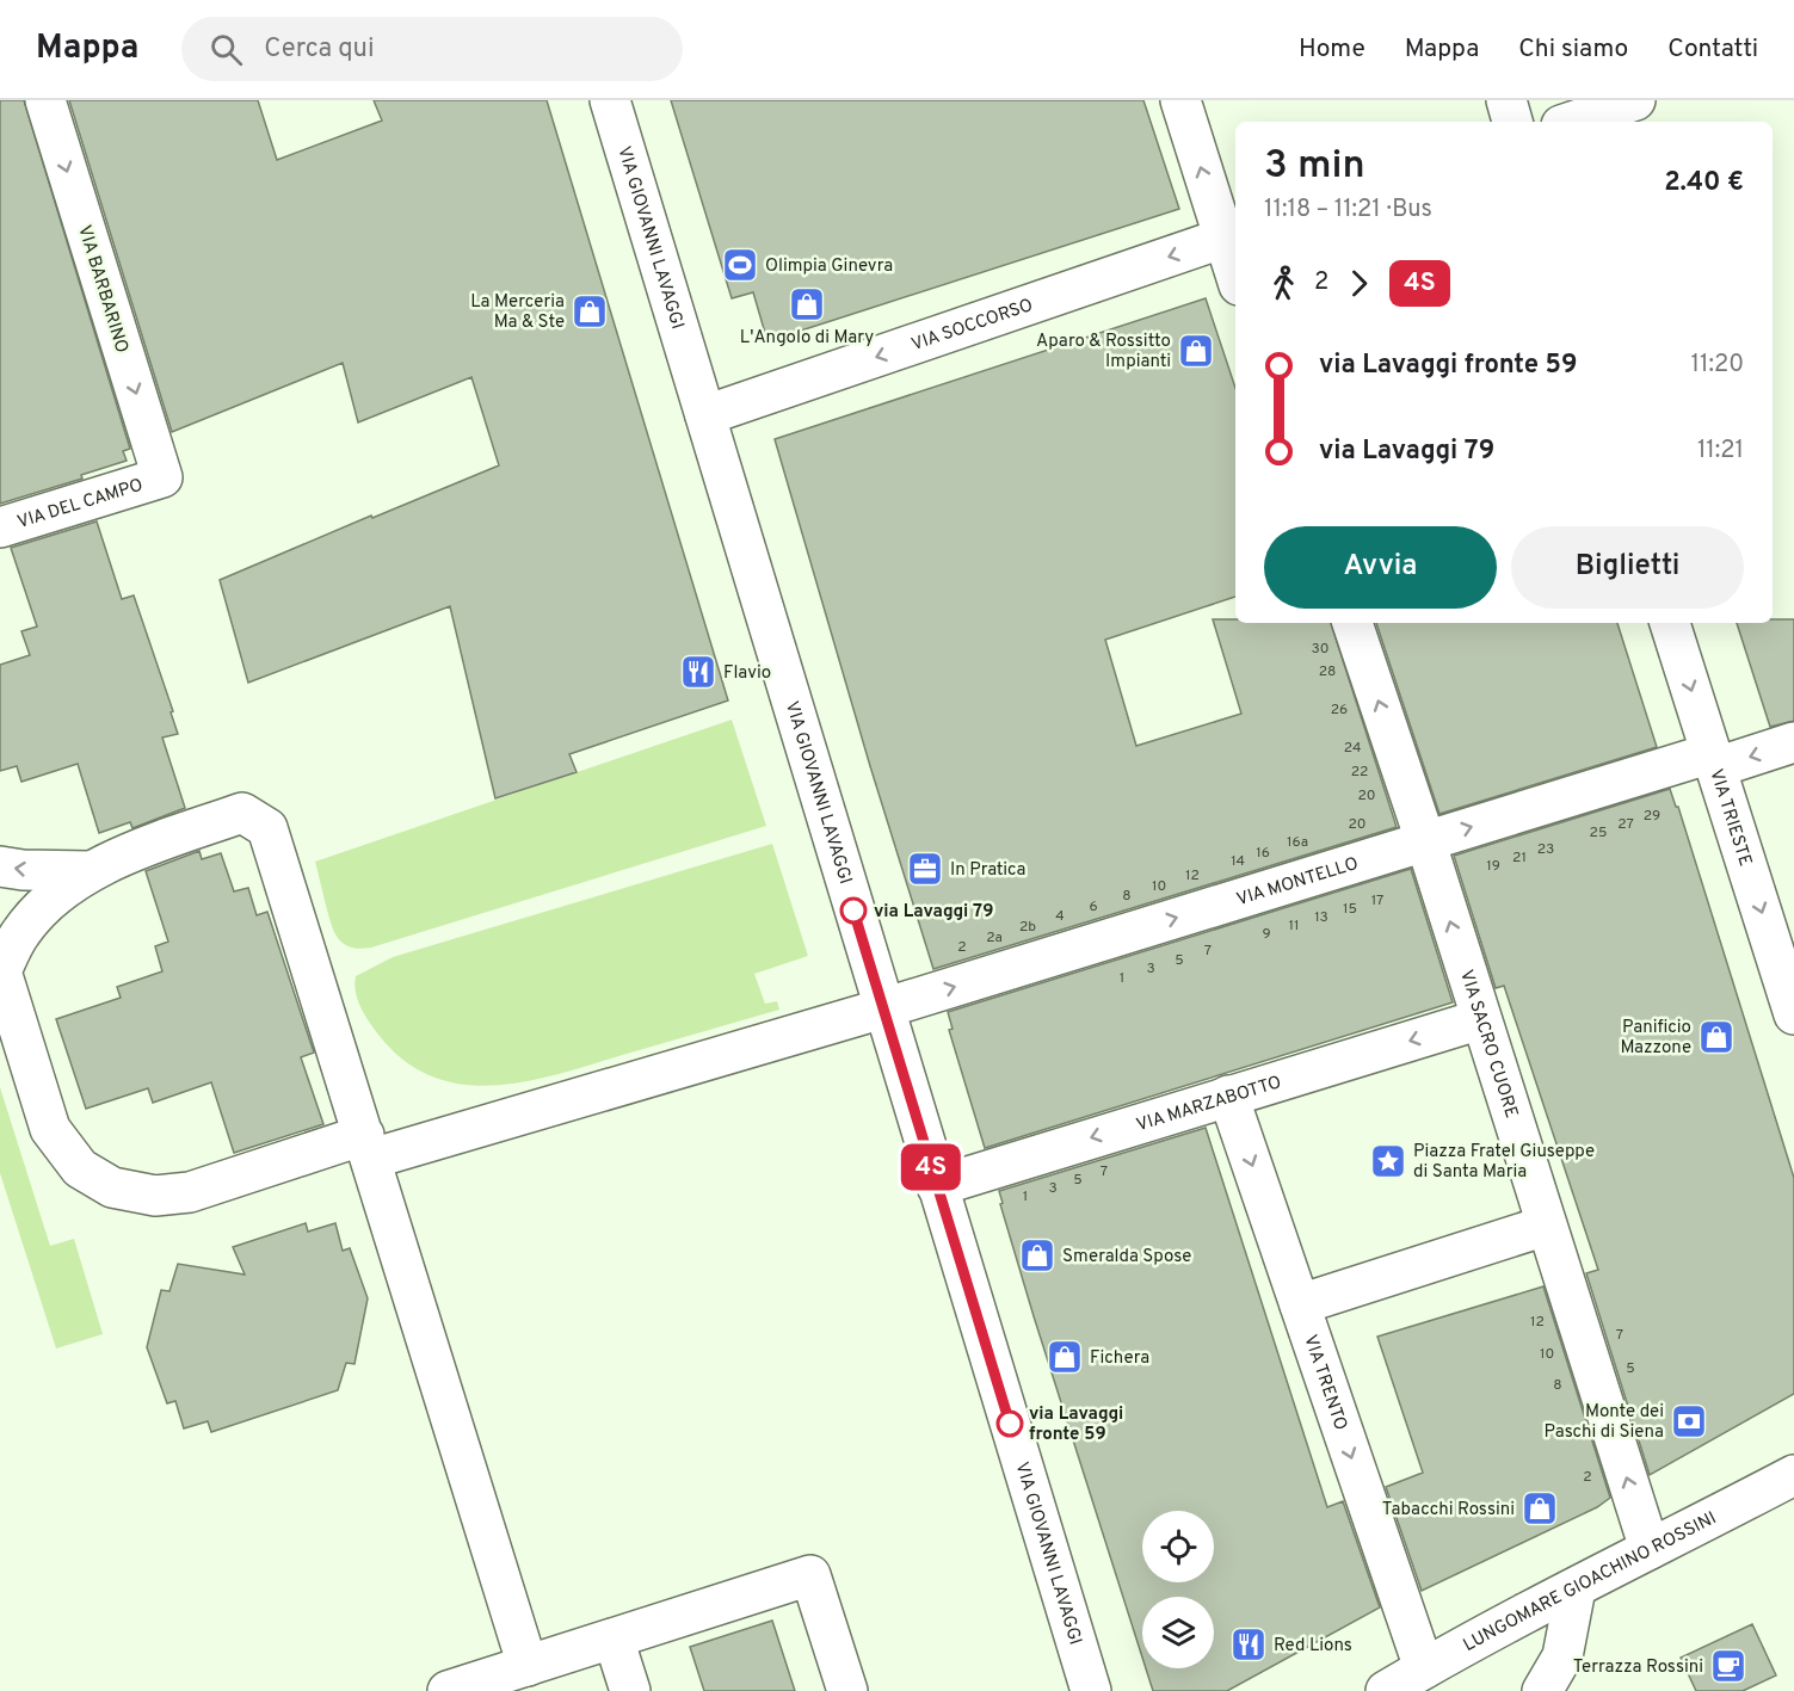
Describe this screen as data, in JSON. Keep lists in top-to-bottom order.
{
  "streets": {
    "street": [
      "VIA GIOVANNI LAVAGGI",
      "VIA BARBARINO",
      "VIA SOCCORSO",
      "VIA DEL CAMPO",
      "VIA TRIESTE",
      "VIA MONTELLO",
      "VIA SACRO CUORE",
      "VIA MARZABOTTO",
      "VIA TRENTO",
      "LUNGOMARE GIOACHINO ROSSINI"
    ]
  },
  "crossings": [
    ["VIA GIOVANNI LAVAGGI", "VIA SOCCORSO"],
    ["VIA GIOVANNI LAVAGGI", "VIA MONTELLO"],
    ["VIA GIOVANNI LAVAGGI", "VIA MARZABOTTO"],
    ["VIA BARBARINO", "VIA DEL CAMPO"],
    ["VIA TRIESTE", "VIA MONTELLO"],
    ["VIA MONTELLO", "VIA SACRO CUORE"],
    ["VIA SACRO CUORE", "VIA MARZABOTTO"],
    ["VIA SACRO CUORE", "LUNGOMARE GIOACHINO ROSSINI"],
    ["VIA MARZABOTTO", "VIA TRENTO"],
    ["VIA TRENTO", "LUNGOMARE GIOACHINO ROSSINI"]
  ],
  "one_way": [
    "VIA BARBARINO",
    "VIA SOCCORSO",
    "VIA TRIESTE",
    "VIA MONTELLO",
    "VIA SACRO CUORE",
    "VIA TRENTO"
  ],
  "places": {
    "sports": ["Olimpia Ginevra"],
    "shop": [
      "L'Angolo di Mary",
      "La Merceria Ma & Ste",
      "Aparo & Rossitto Impianti",
      "Panificio Mazzone",
      "Smeralda Spose",
      "Fichera",
      "Tabacchi Rossini"
    ],
    "restaurant": ["Flavio", "Red Lions"],
    "office": ["In Pratica"],
    "other": ["via Lavaggi 79", "via Lavaggi fronte 59"],
    "place": ["Piazza Fratel Giuseppe di Santa Maria"],
    "bank": ["Monte dei Paschi di Siena"],
    "cafe": ["Terrazza Rossini"]
  },
  "lines": ["bus line 4S"],
  "house_numbers": [
    "30",
    "28",
    "26",
    "24",
    "22",
    "20",
    "29",
    "20",
    "27",
    "25",
    "16a",
    "23",
    "16",
    "21",
    "14",
    "19",
    "12",
    "10",
    "8",
    "17",
    "6",
    "15",
    "4",
    "13",
    "11",
    "2b",
    "9",
    "2a",
    "2",
    "7",
    "5",
    "3",
    "1",
    "7",
    "5",
    "3",
    "1",
    "12",
    "7",
    "10",
    "5",
    "8",
    "2"
  ],
  "page": {
    "header": "Mappa",
    "search": "Cerca qui",
    "nav": [
      "Home",
      "Mappa",
      "Chi siamo",
      "Contatti"
    ],
    "on_map": "4S",
    "heading": ["3 min", "11:18 – 11:21 · Bus", "2.40 €"],
    "legs": ["2", "4S"],
    "list": [
      {
        "name": "via Lavaggi fronte 59",
        "value": "11:20"
      },
      {
        "name": "via Lavaggi 79",
        "value": "11:21"
      }
    ],
    "buttons": ["Avvia", "Biglietti"]
  }
}
